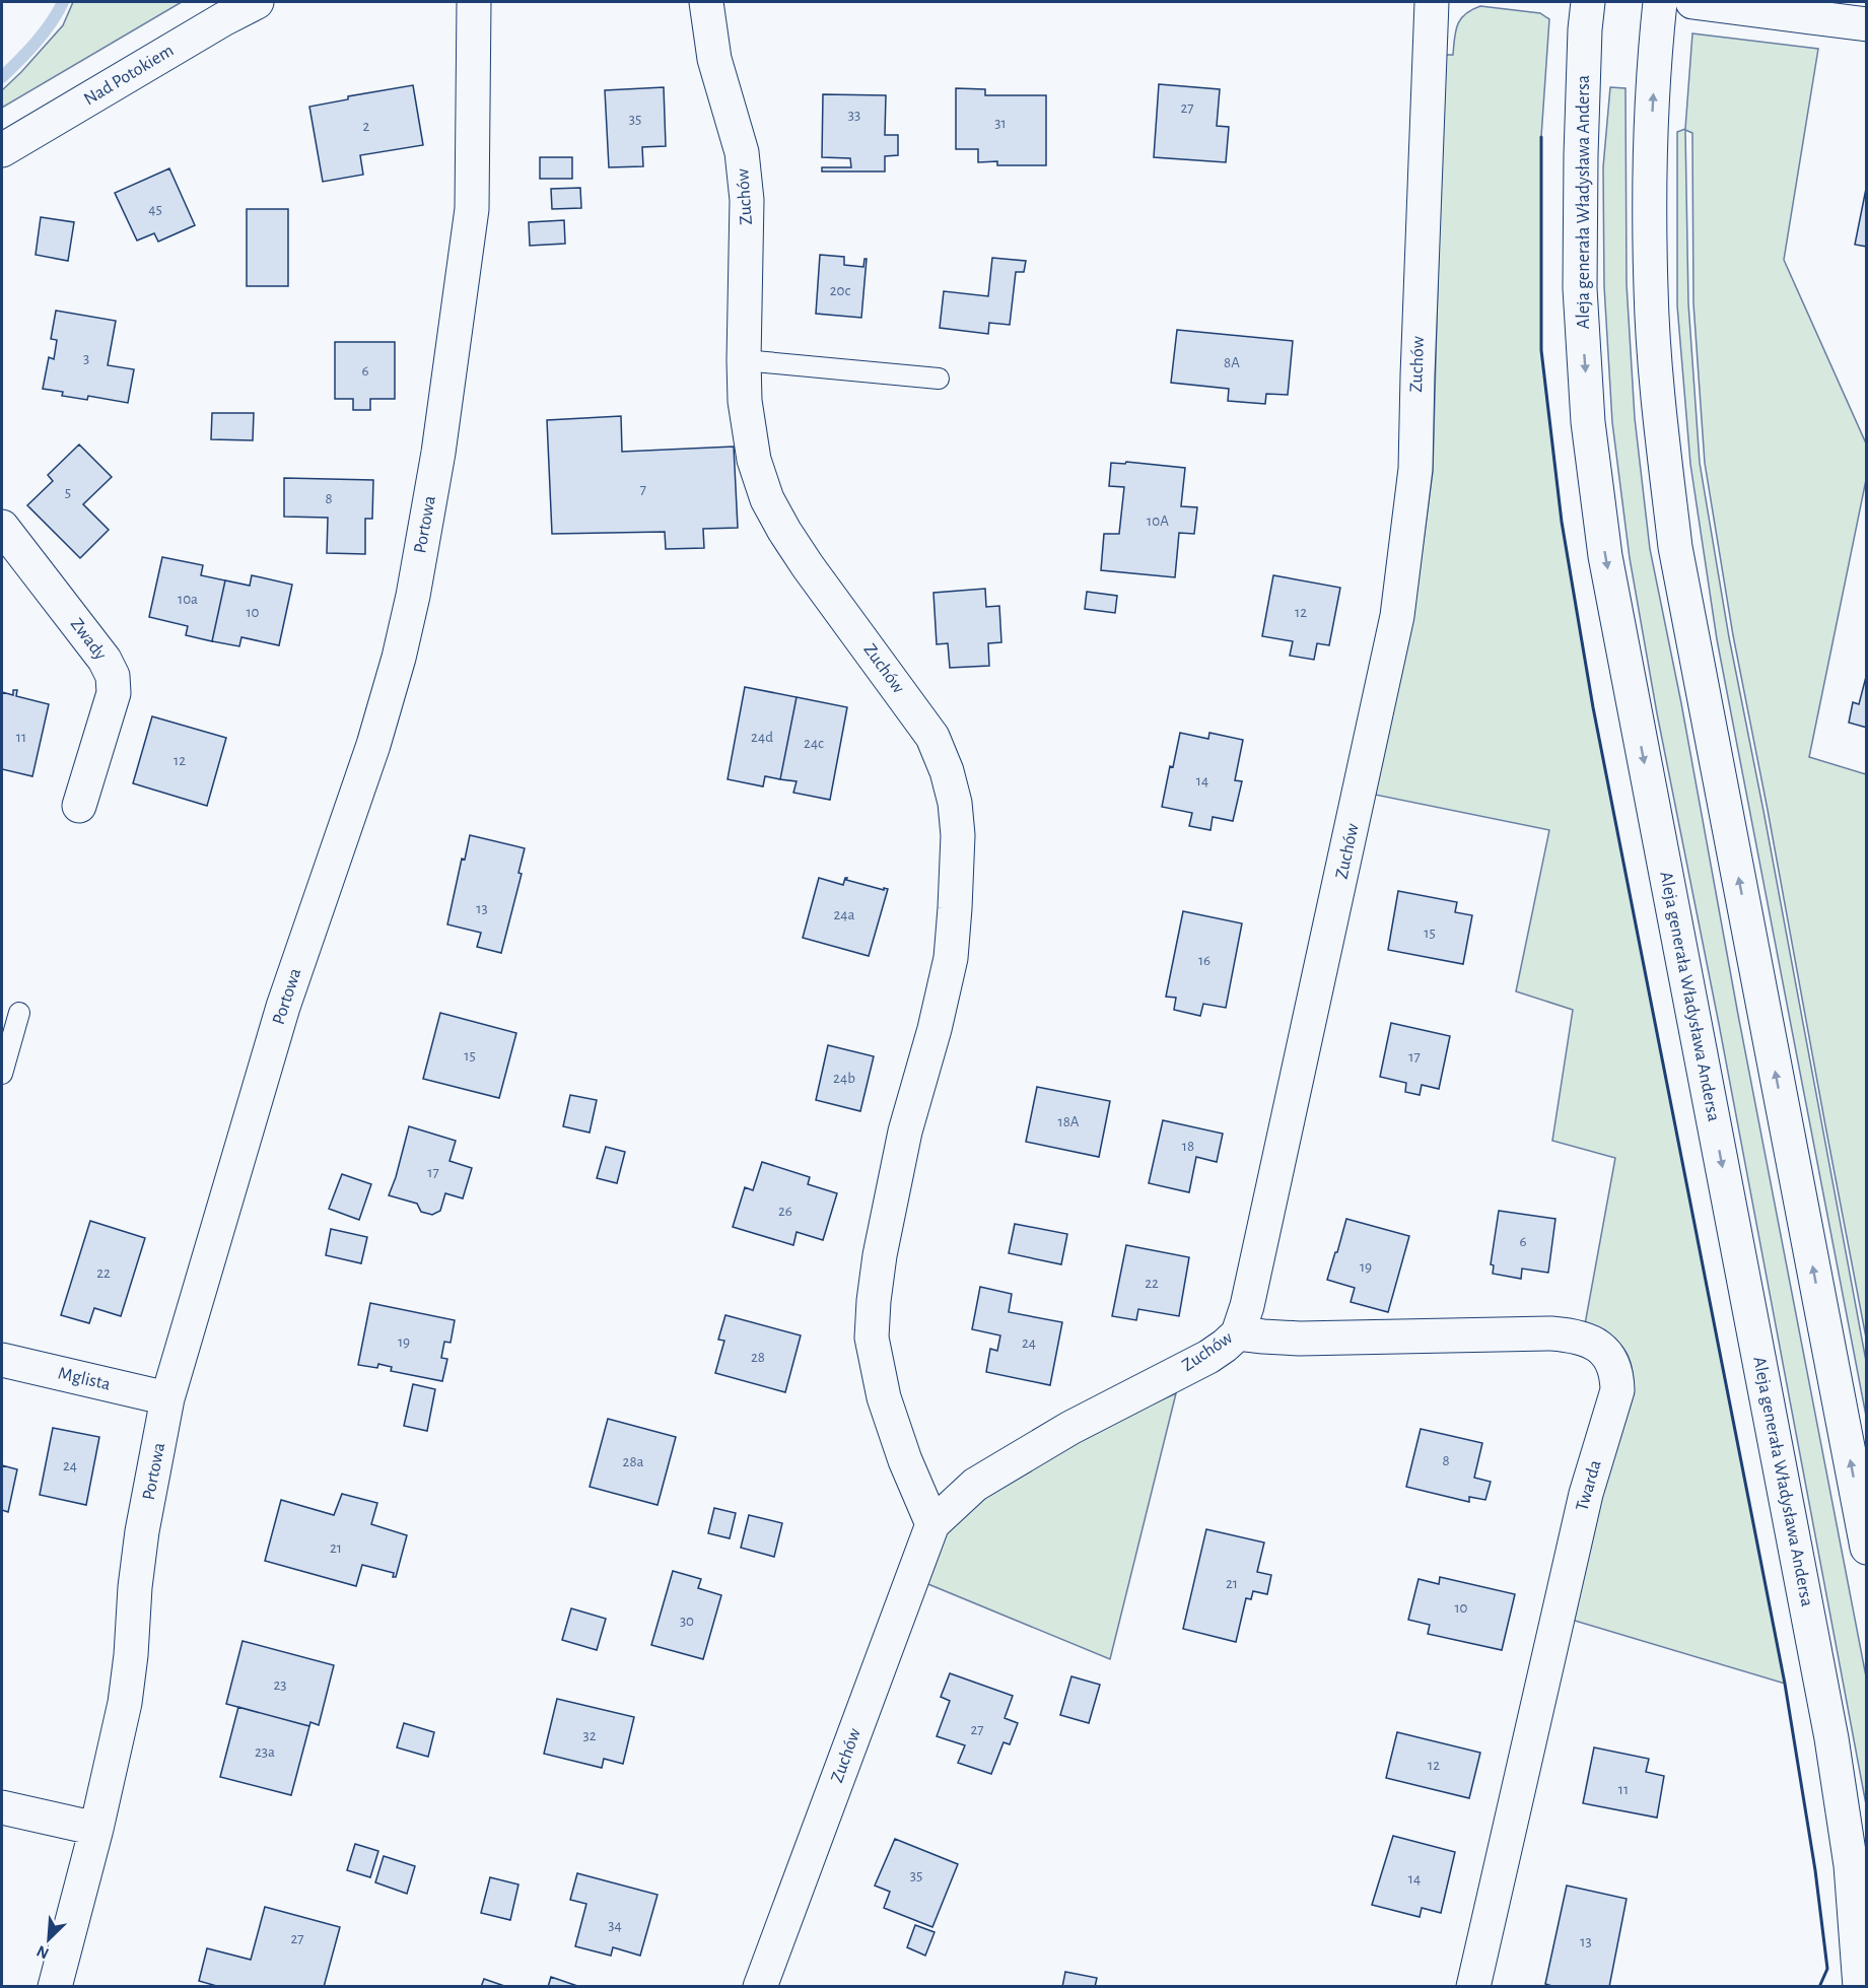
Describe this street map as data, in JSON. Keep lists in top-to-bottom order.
{
  "streets": {
    "street": [
      "Nad Potokiem",
      "Zuchów",
      "Aleja generała Władysława Andersa",
      "Portowa",
      "Zwady",
      "Mglista",
      "Twarda"
    ]
  },
  "crossings": [
    ["Zuchów", "Twarda"],
    ["Portowa", "Mglista"]
  ],
  "house_numbers": [
    "27",
    "33",
    "35",
    "31",
    "2",
    "45",
    "20c",
    "3",
    "8A",
    "6",
    "7",
    "5",
    "8",
    "10A",
    "10a",
    "10",
    "12",
    "11",
    "24d",
    "24c",
    "12",
    "14",
    "13",
    "24a",
    "15",
    "16",
    "15",
    "17",
    "24b",
    "18A",
    "18",
    "17",
    "26",
    "6",
    "19",
    "22",
    "22",
    "19",
    "24",
    "28",
    "8",
    "28a",
    "24",
    "21",
    "21",
    "10",
    "30",
    "23",
    "27",
    "32",
    "23a",
    "12",
    "11",
    "35",
    "14",
    "34",
    "27",
    "13"
  ],
  "north": "bottom left"
}
